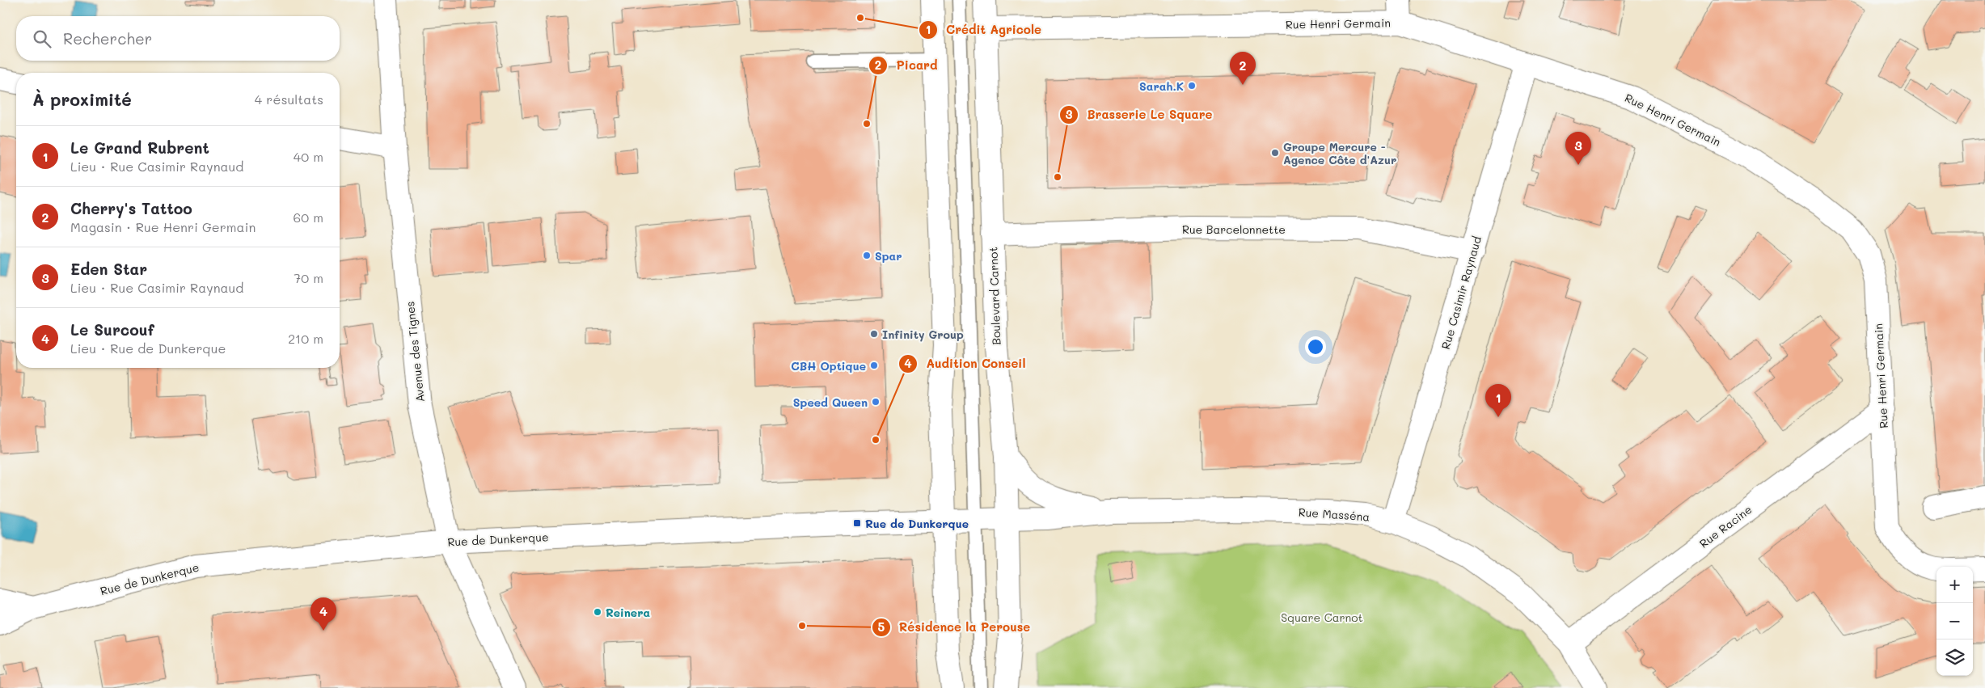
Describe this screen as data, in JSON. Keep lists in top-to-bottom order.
{
  "streets": {
    "street": [
      "Rue Henri Germain",
      "Rue Barcelonnette",
      "Rue Casimir Raynaud",
      "Boulevard Carnot",
      "Avenue des Tignes",
      "Rue Masséna",
      "Rue Racine",
      "Rue de Dunkerque"
    ]
  },
  "crossings": [
    ["Rue Henri Germain", "Rue Casimir Raynaud"],
    ["Rue Henri Germain", "Boulevard Carnot"],
    ["Rue Henri Germain", "Rue Racine"],
    ["Rue Barcelonnette", "Rue Casimir Raynaud"],
    ["Rue Barcelonnette", "Boulevard Carnot"],
    ["Rue Casimir Raynaud", "Rue Masséna"],
    ["Boulevard Carnot", "Rue Masséna"],
    ["Boulevard Carnot", "Rue de Dunkerque"],
    ["Avenue des Tignes", "Rue de Dunkerque"],
    ["Rue Masséna", "Rue Racine"],
    ["Rue Masséna", "Rue de Dunkerque"]
  ],
  "parks": ["Square Carnot"],
  "places": {
    "other": [
      "Crédit Agricole",
      "Sarah.K",
      "Picard",
      "Groupe Mercure - Agence Côte d'Azur",
      "Brasserie Le Square",
      "Spar",
      "Infinity Group",
      "CBH Optique",
      "Speed Queen",
      "Audition Conseil",
      "Reinera",
      "Résidence la Perouse"
    ],
    "transit": ["Rue de Dunkerque"]
  },
  "page": {
    "search": "Rechercher",
    "pins": [
      "2",
      "3",
      "1",
      "4"
    ],
    "heading": ["À proximité", "4 résultats"],
    "list": [
      {
        "mark": "1",
        "name": "Le Grand Rubrent",
        "note": "Lieu · Rue Casimir Raynaud",
        "value": "40 m"
      },
      {
        "mark": "2",
        "name": "Cherry's Tattoo",
        "note": "Magasin · Rue Henri Germain",
        "value": "60 m"
      },
      {
        "mark": "3",
        "name": "Eden Star",
        "note": "Lieu · Rue Casimir Raynaud",
        "value": "70 m"
      },
      {
        "mark": "4",
        "name": "Le Surcouf",
        "note": "Lieu · Rue de Dunkerque",
        "value": "210 m"
      }
    ],
    "map_buttons": ["+", "−"]
  }
}
